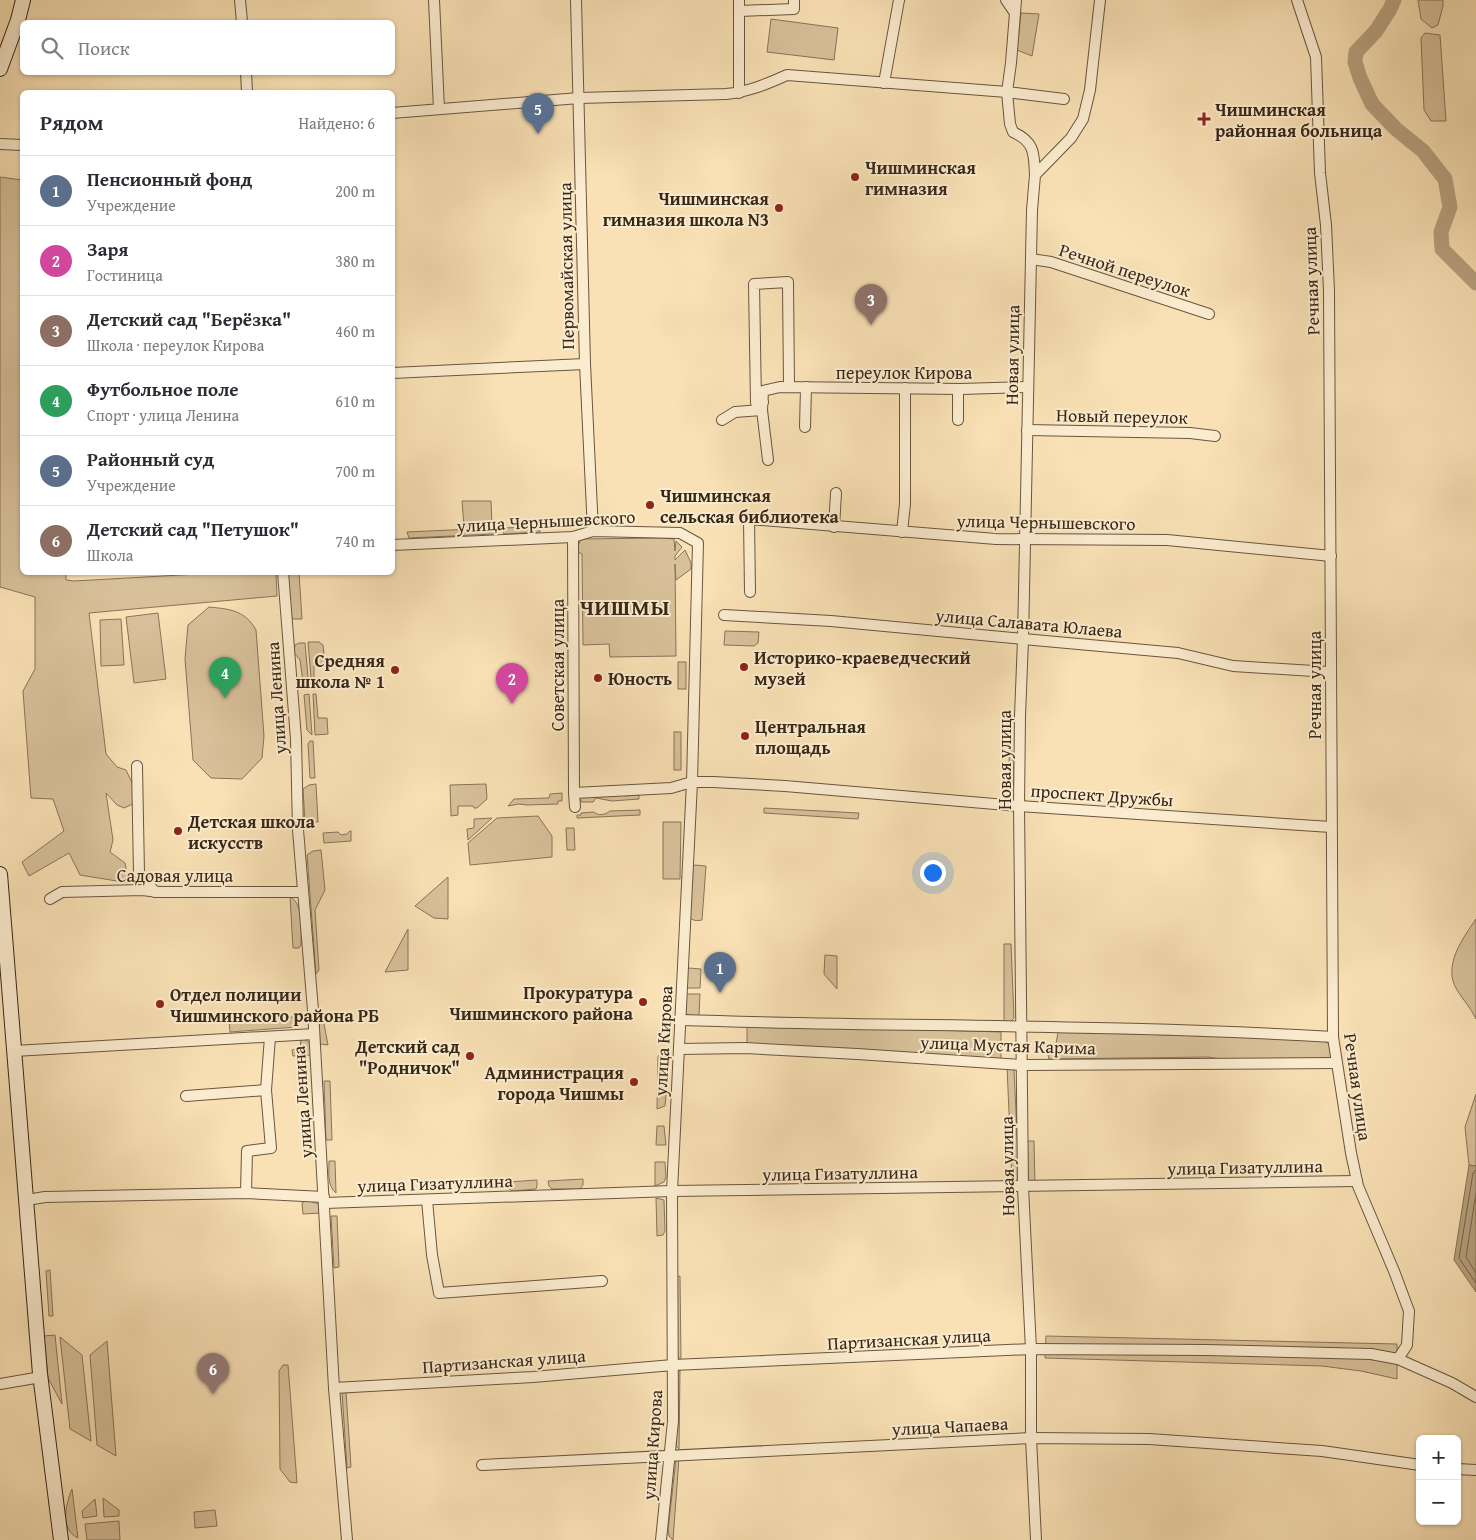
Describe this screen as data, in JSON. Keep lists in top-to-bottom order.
{
  "streets": {
    "street": [
      "Первомайская улица",
      "Речной переулок",
      "Речная улица",
      "Новая улица",
      "переулок Кирова",
      "Новый переулок",
      "улица Чернышевского",
      "улица Салавата Юлаева",
      "Советская улица",
      "улица Ленина",
      "проспект Дружбы",
      "Садовая улица",
      "улица Кирова",
      "улица Мустая Карима",
      "улица Гизатуллина",
      "Партизанская улица",
      "улица Чапаева"
    ]
  },
  "crossings": [
    ["Первомайская улица", "улица Чернышевского"],
    ["Речной переулок", "Новая улица"],
    ["Речная улица", "улица Чернышевского"],
    ["Речная улица", "улица Салавата Юлаева"],
    ["Речная улица", "проспект Дружбы"],
    ["Речная улица", "улица Мустая Карима"],
    ["Речная улица", "улица Гизатуллина"],
    ["Речная улица", "Партизанская улица"],
    ["Новая улица", "переулок Кирова"],
    ["Новая улица", "Новый переулок"],
    ["Новая улица", "улица Чернышевского"],
    ["Новая улица", "улица Салавата Юлаева"],
    ["Новая улица", "проспект Дружбы"],
    ["Новая улица", "улица Мустая Карима"],
    ["Новая улица", "улица Гизатуллина"],
    ["Новая улица", "Партизанская улица"],
    ["Новая улица", "улица Чапаева"],
    ["улица Чернышевского", "Советская улица"],
    ["улица Чернышевского", "улица Кирова"],
    ["Советская улица", "проспект Дружбы"],
    ["улица Ленина", "Садовая улица"],
    ["улица Ленина", "улица Гизатуллина"],
    ["улица Ленина", "Партизанская улица"],
    ["проспект Дружбы", "улица Кирова"],
    ["улица Кирова", "улица Мустая Карима"],
    ["улица Кирова", "улица Гизатуллина"],
    ["улица Кирова", "Партизанская улица"],
    ["улица Кирова", "улица Чапаева"]
  ],
  "districts": ["ЧИШМЫ"],
  "places": {
    "health": ["Чишминская районная больница"],
    "other": [
      "Чишминская гимназия",
      "Чишминская гимназия школа N3",
      "Чишминская сельская библиотека",
      "Историко-краеведческий музей",
      "Средняя школа № 1",
      "Юность",
      "Центральная площадь",
      "Детская школа искусств",
      "Прокуратура Чишминского района",
      "Отдел полиции Чишминского района РБ",
      "Детский сад \"Родничок\"",
      "Администрация города Чишмы"
    ]
  },
  "page": {
    "search": "Поиск",
    "heading": ["Рядом", "Найдено: 6"],
    "pins": [
      "5",
      "3",
      "4",
      "2",
      "1",
      "6"
    ],
    "list": [
      {
        "mark": "1",
        "name": "Пенсионный фонд",
        "note": "Учреждение",
        "value": "200 m"
      },
      {
        "mark": "2",
        "name": "Заря",
        "note": "Гостиница",
        "value": "380 m"
      },
      {
        "mark": "3",
        "name": "Детский сад \"Берёзка\"",
        "note": "Школа · переулок Кирова",
        "value": "460 m"
      },
      {
        "mark": "4",
        "name": "Футбольное поле",
        "note": "Спорт · улица Ленина",
        "value": "610 m"
      },
      {
        "mark": "5",
        "name": "Районный суд",
        "note": "Учреждение",
        "value": "700 m"
      },
      {
        "mark": "6",
        "name": "Детский сад \"Петушок\"",
        "note": "Школа",
        "value": "740 m"
      }
    ],
    "map_buttons": ["+", "−"]
  }
}
